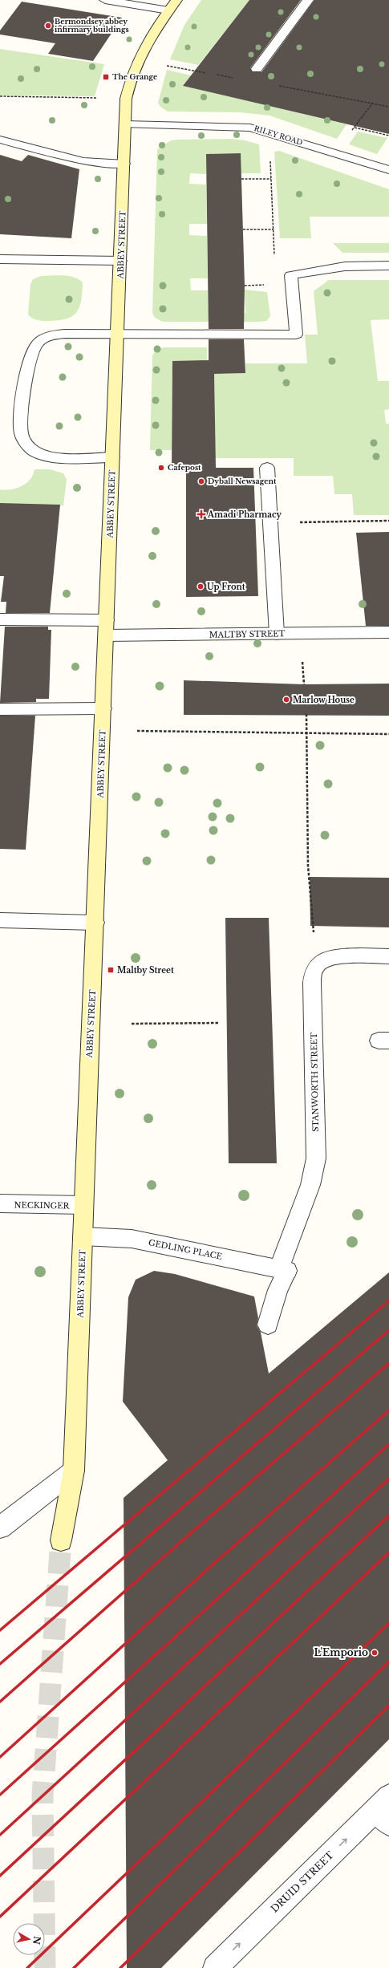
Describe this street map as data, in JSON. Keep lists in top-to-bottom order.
{
  "streets": {
    "main road": ["ABBEY STREET"],
    "street": [
      "RILEY ROAD",
      "MALTBY STREET",
      "STANWORTH STREET",
      "NECKINGER",
      "GEDLING PLACE",
      "DRUID STREET"
    ]
  },
  "crossings": [
    ["RILEY ROAD", "ABBEY STREET"],
    ["ABBEY STREET", "MALTBY STREET"],
    ["ABBEY STREET", "NECKINGER"],
    ["ABBEY STREET", "GEDLING PLACE"],
    ["STANWORTH STREET", "GEDLING PLACE"]
  ],
  "one_way": ["DRUID STREET"],
  "places": {
    "other": [
      "Bermondsey abbey infirmary buildings",
      "Cafepost",
      "Dyball Newsagent",
      "Up Front",
      "Marlow House",
      "L'Emporio"
    ],
    "transit": ["The Grange", "Maltby Street"],
    "health": ["Amadi Pharmacy"]
  },
  "north": "right"
}
